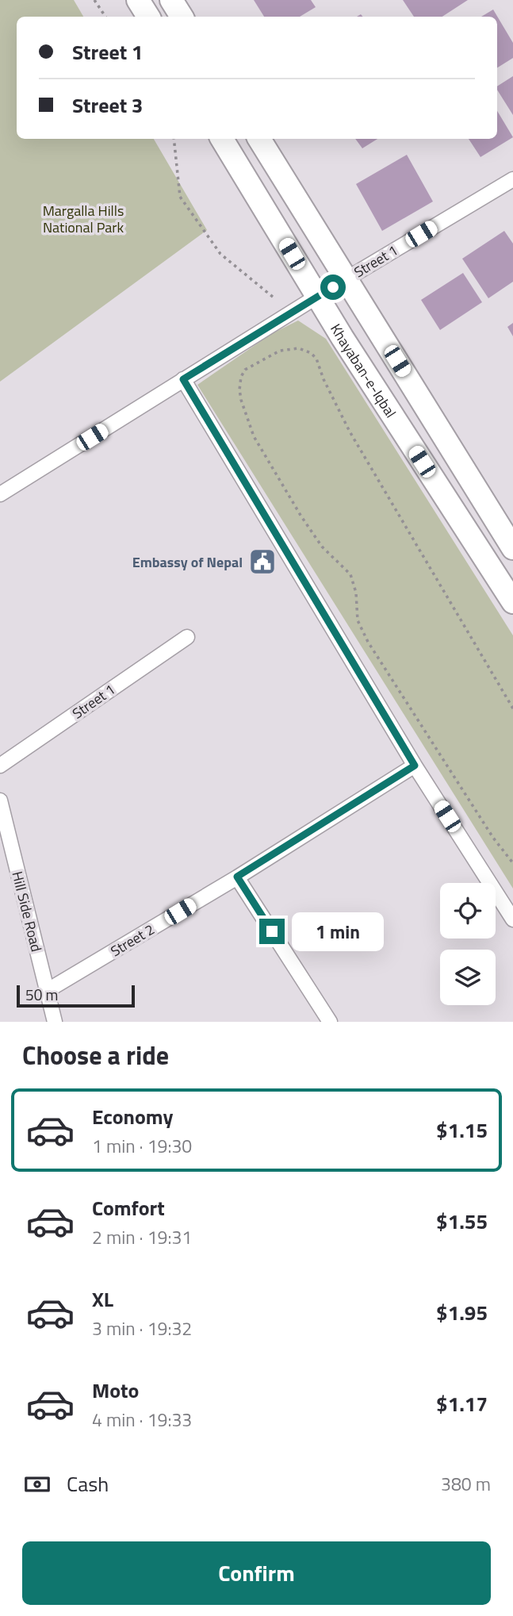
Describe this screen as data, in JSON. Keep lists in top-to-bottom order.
{
  "streets": {
    "main road": ["Khayaban-e-Iqbal"],
    "street": ["Street 1", "Hill Side Road", "Street 2"]
  },
  "crossings": [
    ["Street 1", "Khayaban-e-Iqbal"],
    ["Hill Side Road", "Street 2"]
  ],
  "parks": ["Margalla Hills National Park"],
  "places": {
    "public building": ["Embassy of Nepal"]
  },
  "scale_bar": "50 m",
  "page": {
    "banner": ["Street 1", "Street 3"],
    "bubble": "1 min",
    "scale": "50 m",
    "heading": "Choose a ride",
    "list": [
      {
        "name": "Economy",
        "note": "1 min · 19:30",
        "value": "$1.15"
      },
      {
        "name": "Comfort",
        "note": "2 min · 19:31",
        "value": "$1.55"
      },
      {
        "name": "XL",
        "note": "3 min · 19:32",
        "value": "$1.95"
      },
      {
        "name": "Moto",
        "note": "4 min · 19:33",
        "value": "$1.17"
      }
    ],
    "pay": ["Cash", "380 m"],
    "buttons": "Confirm"
  }
}
